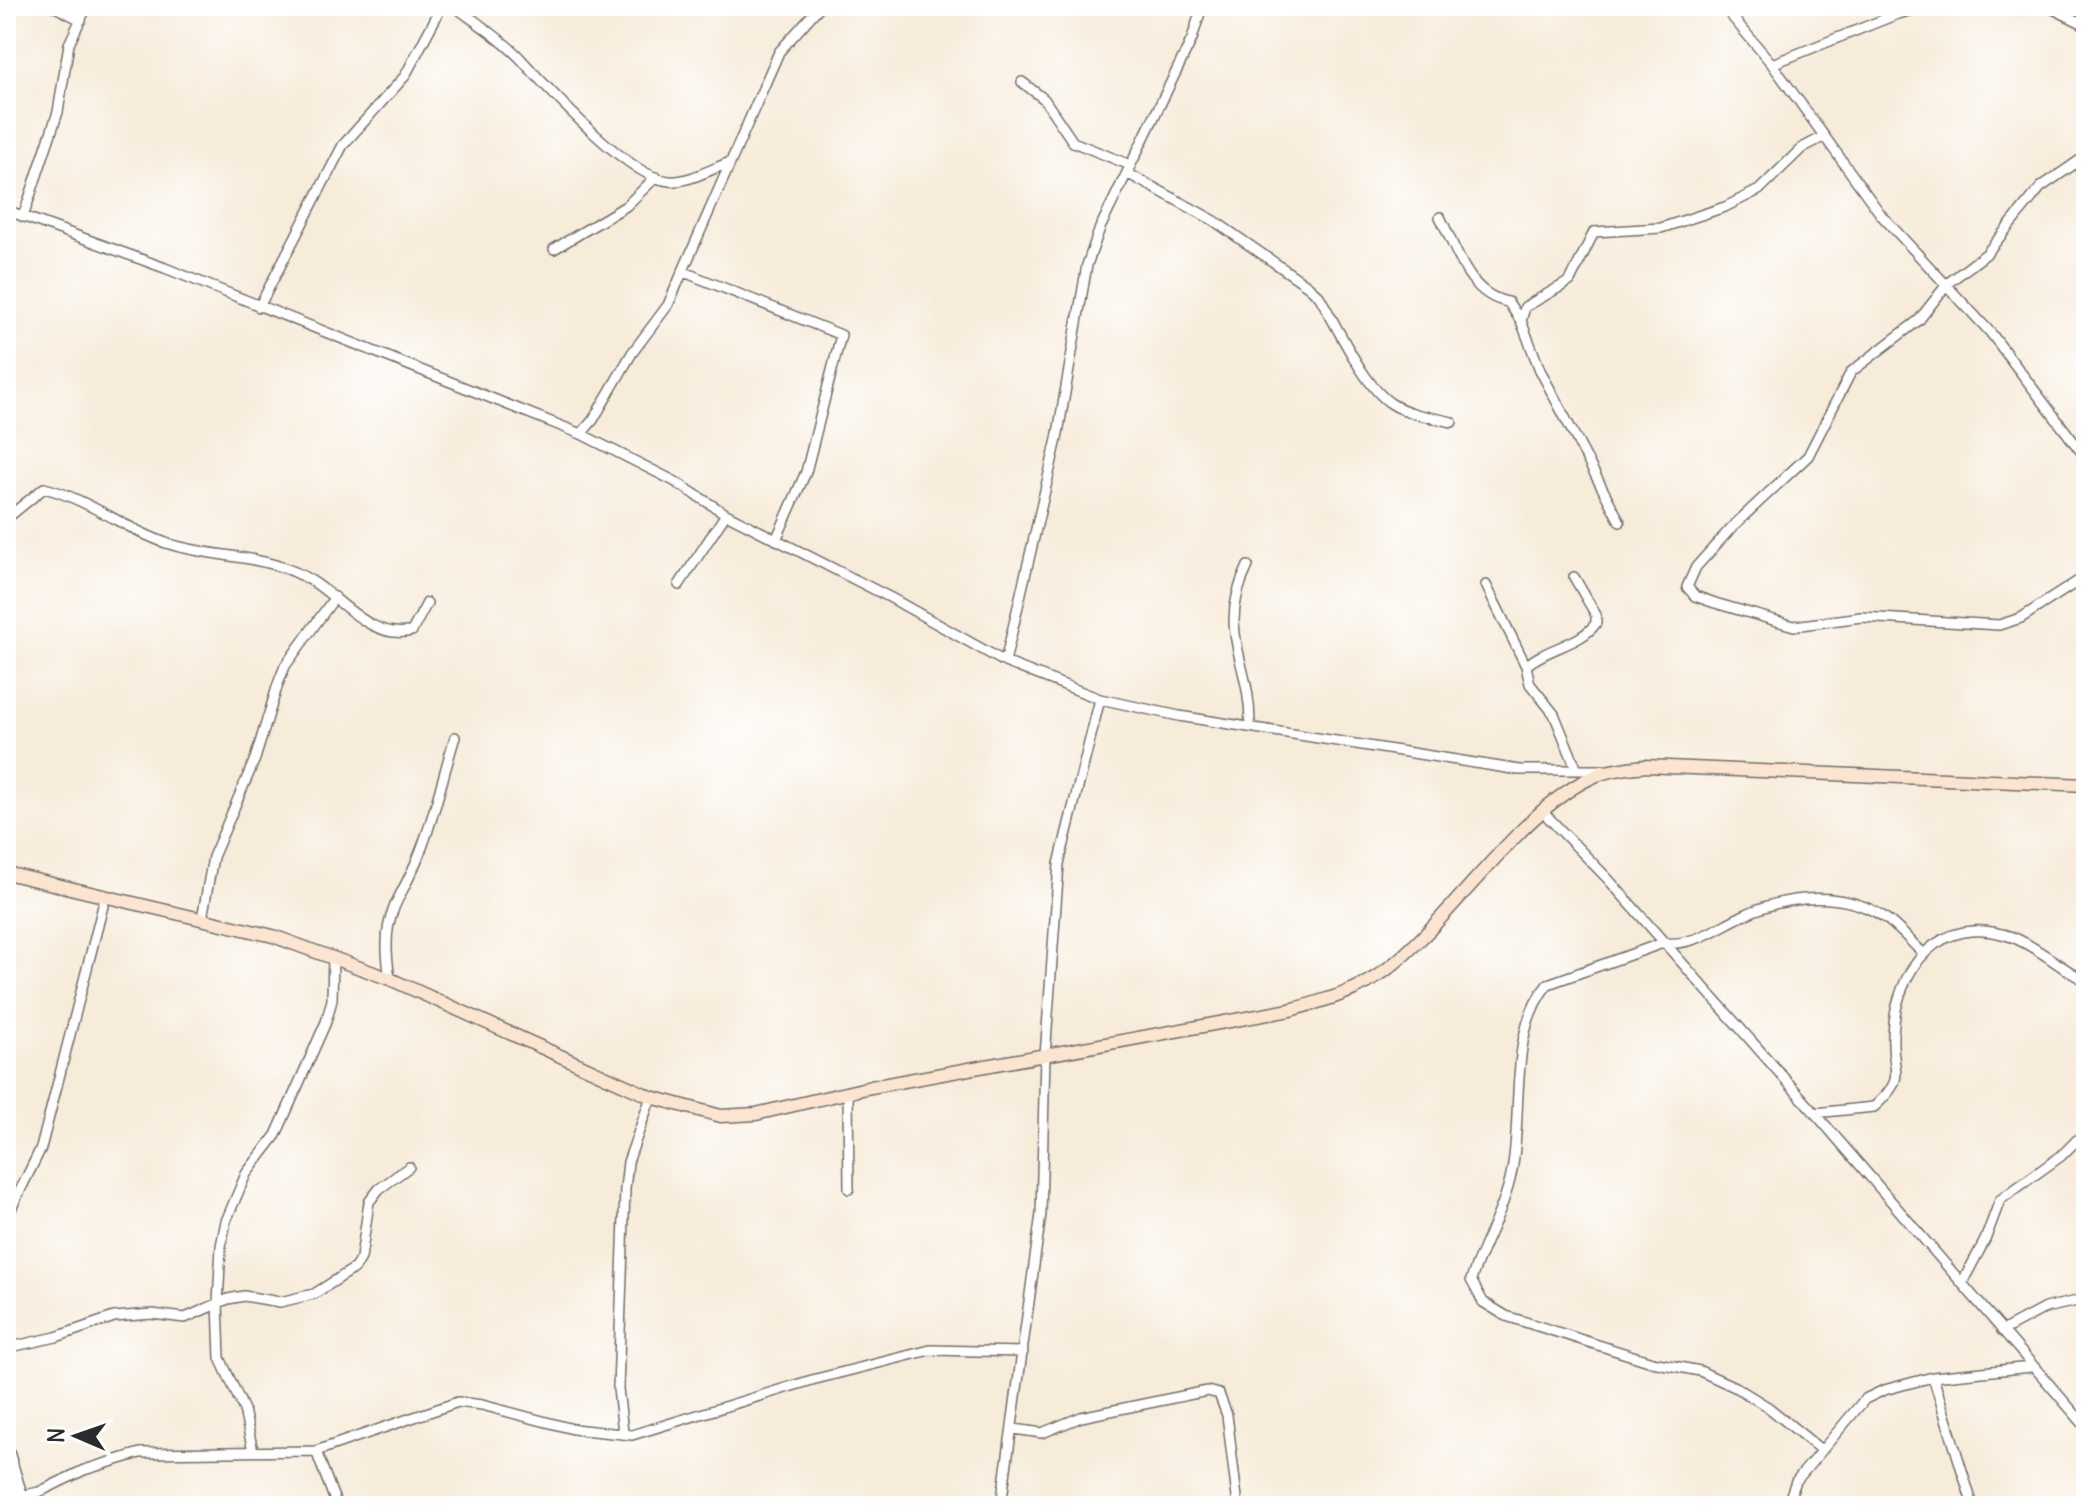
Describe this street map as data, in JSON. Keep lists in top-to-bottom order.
{
  "north": "left"
}
